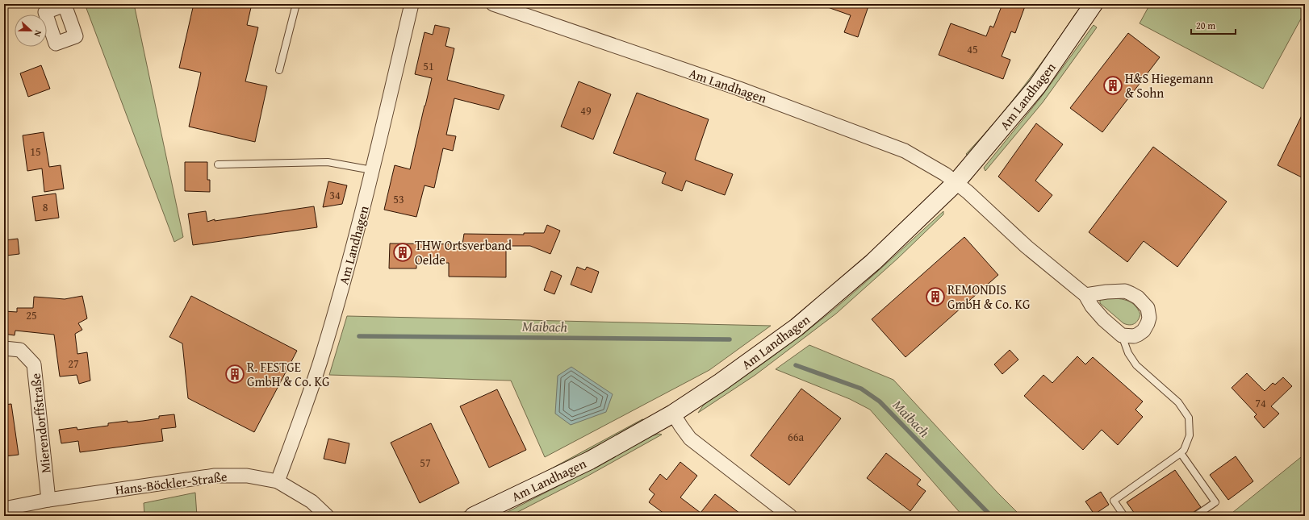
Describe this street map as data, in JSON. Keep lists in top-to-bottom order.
{
  "streets": {
    "street": ["Am Landhagen", "Mierendorffstraße", "Hans-Böckler-Straße"]
  },
  "crossings": [
    ["Am Landhagen", "Hans-Böckler-Straße"],
    ["Mierendorffstraße", "Hans-Böckler-Straße"]
  ],
  "water": ["Maibach"],
  "places": {
    "building": [
      "H&S Hiegemann & Sohn",
      "THW Ortsverband Oelde",
      "REMONDIS GmbH & Co. KG",
      "R. FESTGE GmbH & Co. KG"
    ]
  },
  "house_numbers": [
    "45",
    "51",
    "49",
    "15",
    "34",
    "53",
    "8",
    "25",
    "27",
    "74",
    "66a",
    "57"
  ],
  "scale_bar": "20 m",
  "north": "right"
}
